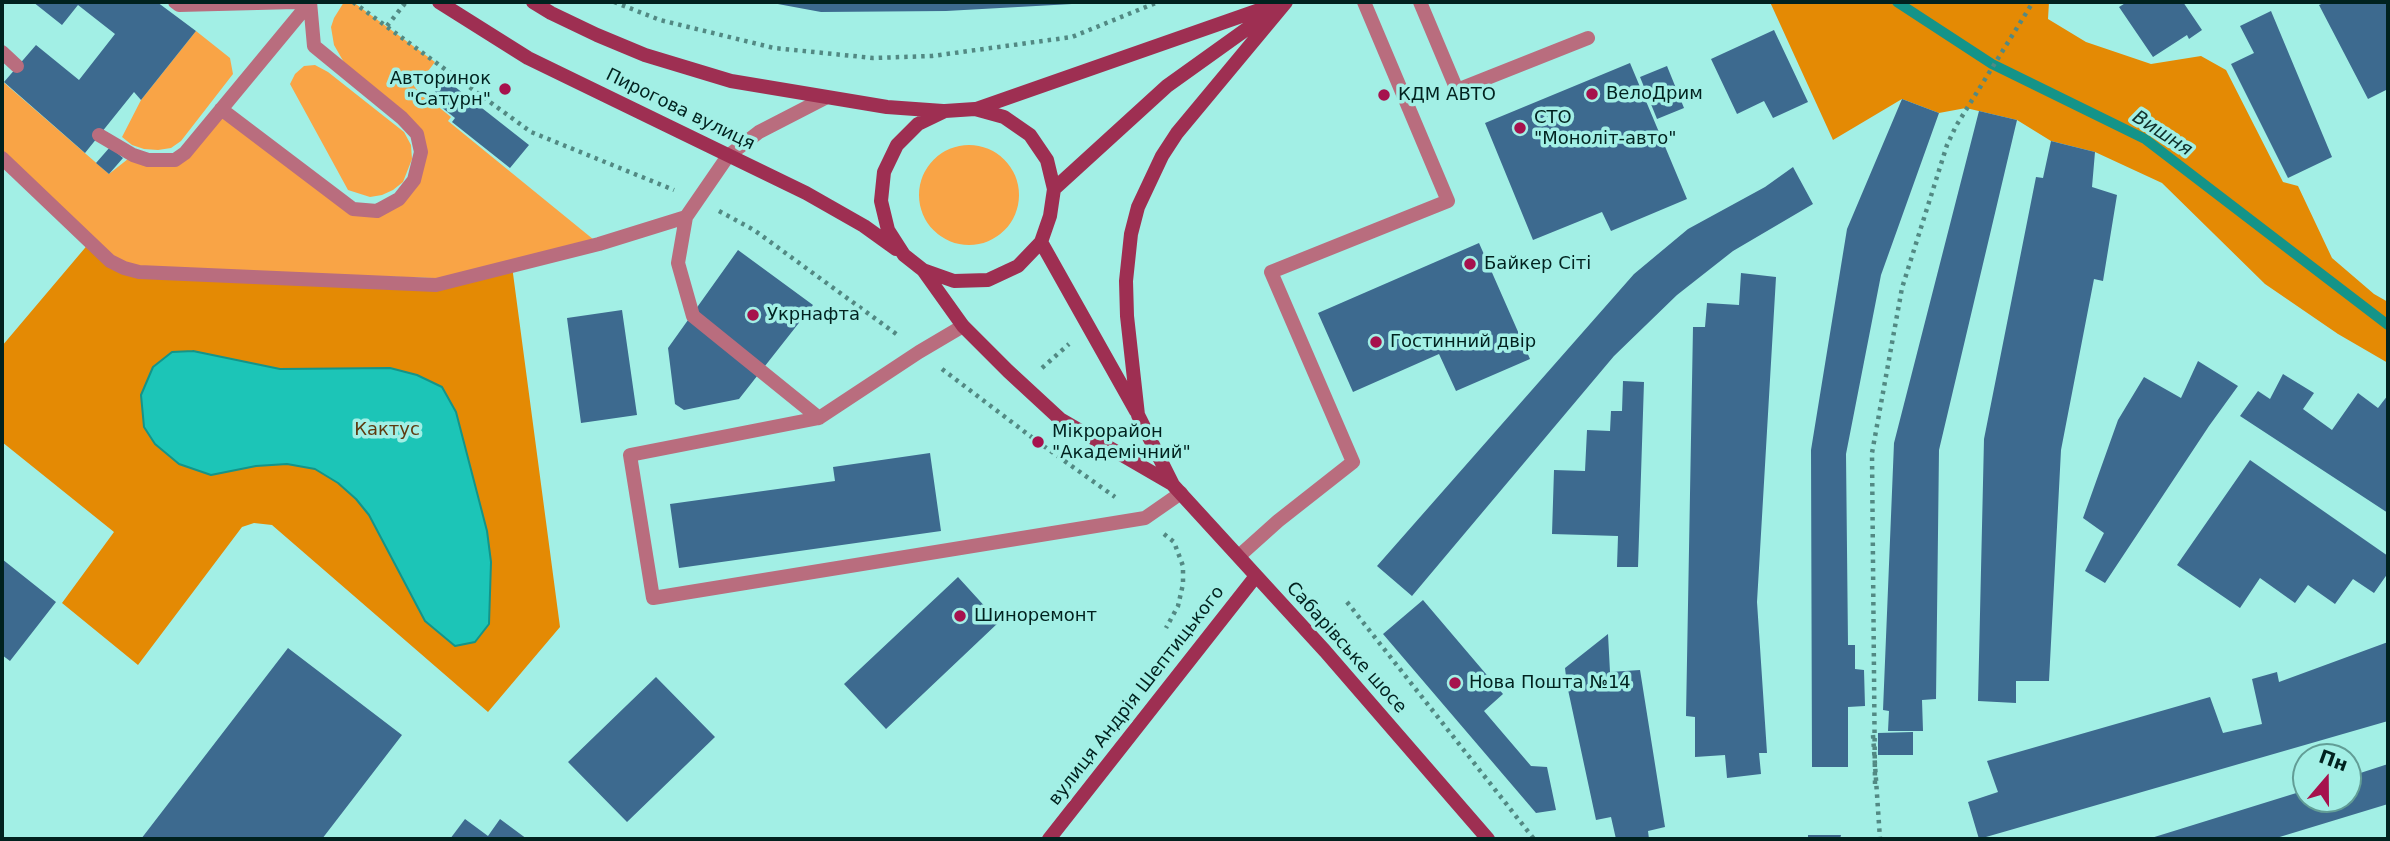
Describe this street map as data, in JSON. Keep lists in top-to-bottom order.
{
  "streets": {
    "main road": ["Пирогова вулиця", "Сабарівське шосе", "вулиця Андрія Шептицького"]
  },
  "crossings": [
    ["Сабарівське шосе", "вулиця Андрія Шептицького"]
  ],
  "water": ["Вишня"],
  "parks": ["Кактус"],
  "places": [
    "Авторинок \"Сатурн\"",
    "ВелоДрим",
    "КДМ АВТО",
    "СТО \"Моноліт-авто\"",
    "Байкер Сіті",
    "Укрнафта",
    "Гостинний двір",
    "Мікрорайон \"Академічний\"",
    "Шиноремонт",
    "Нова Пошта №14"
  ],
  "north": "top"
}
